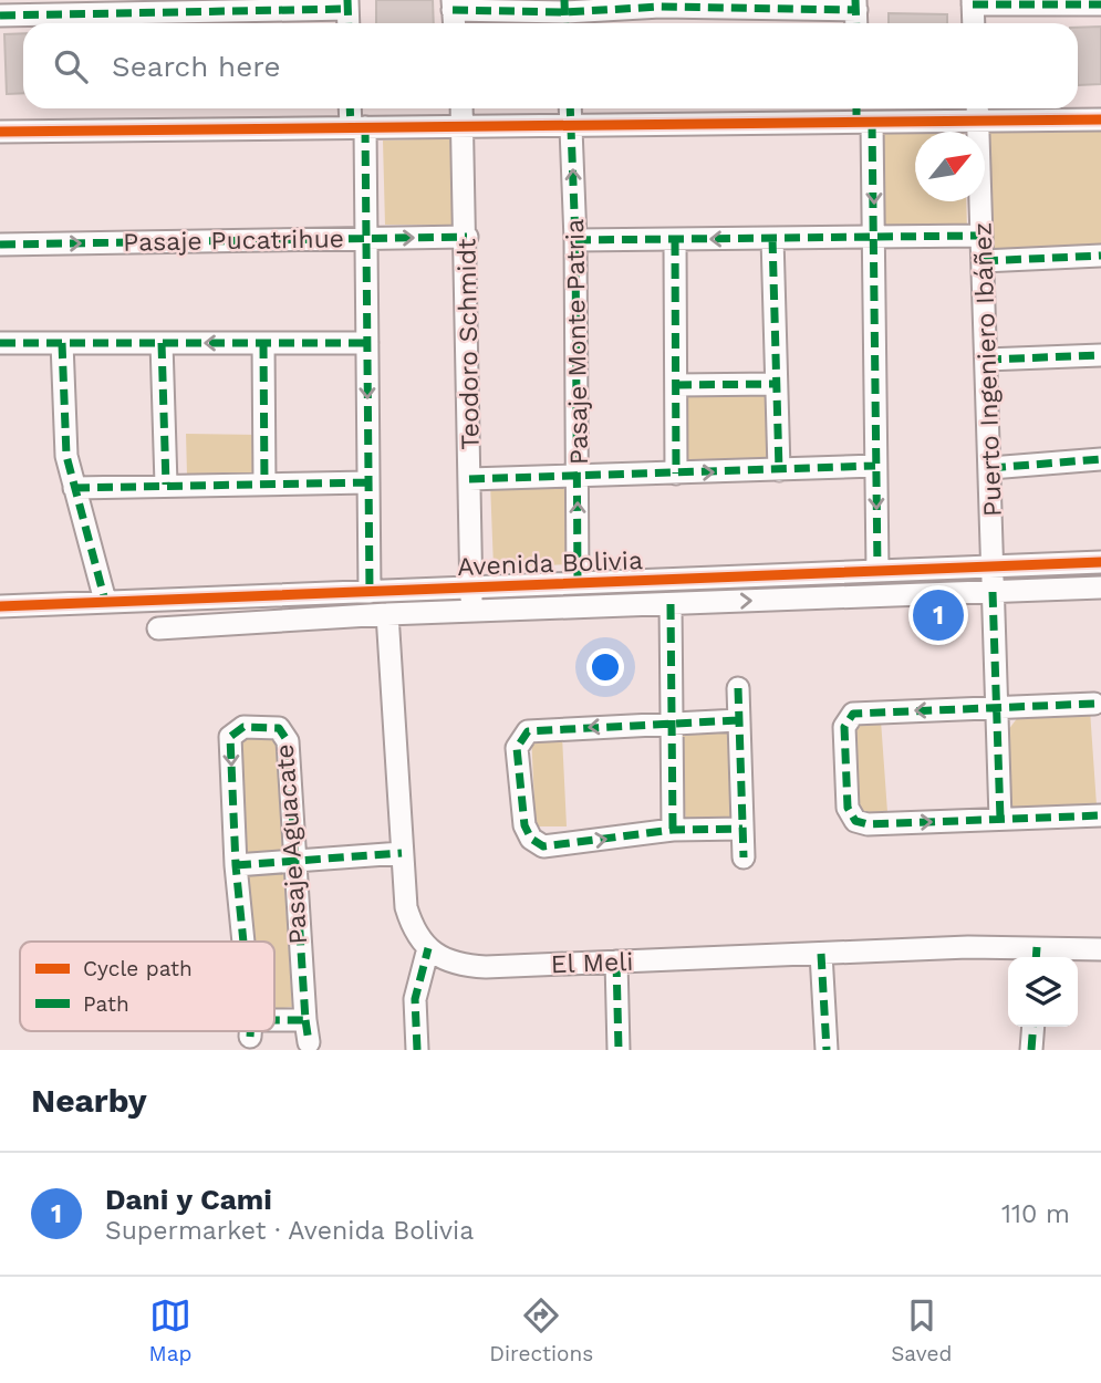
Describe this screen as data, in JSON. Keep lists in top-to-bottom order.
{
  "streets": {
    "street": [
      "Pasaje Pucatrihue",
      "Pasaje Monte Patria",
      "Teodoro Schmidt",
      "Puerto Ingeniero Ibáñez",
      "Avenida Bolivia",
      "Pasaje Aguacate",
      "El Meli"
    ]
  },
  "crossings": [
    ["Pasaje Pucatrihue", "Teodoro Schmidt"],
    ["Pasaje Monte Patria", "Avenida Bolivia"],
    ["Teodoro Schmidt", "Avenida Bolivia"],
    ["Puerto Ingeniero Ibáñez", "Avenida Bolivia"]
  ],
  "one_way": ["Pasaje Monte Patria"],
  "legend": ["Cycle path", "Path"],
  "north": "top right",
  "page": {
    "search": "Search here",
    "pins": "1",
    "heading": "Nearby",
    "list": [
      {
        "mark": "1",
        "name": "Dani y Cami",
        "note": "Supermarket · Avenida Bolivia",
        "value": "110 m"
      }
    ],
    "nav": ["Map", "Directions", "Saved"]
  }
}
